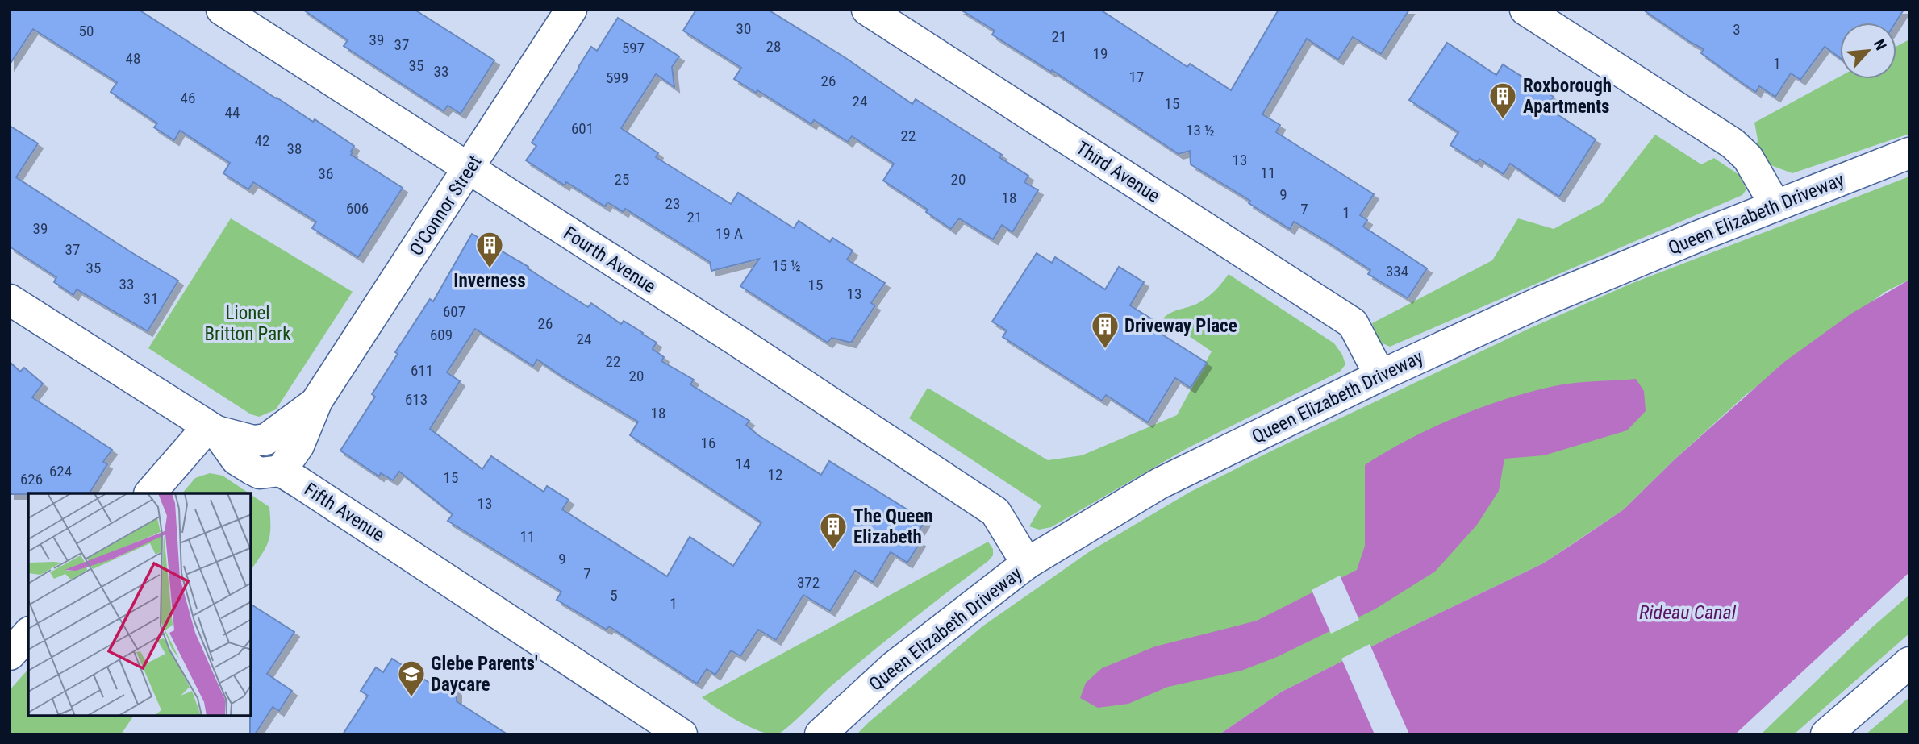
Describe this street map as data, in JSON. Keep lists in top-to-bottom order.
{
  "streets": {
    "street": [
      "Third Avenue",
      "O'Connor Street",
      "Queen Elizabeth Driveway",
      "Fourth Avenue",
      "Fifth Avenue"
    ]
  },
  "crossings": [
    ["Third Avenue", "Queen Elizabeth Driveway"],
    ["O'Connor Street", "Fourth Avenue"],
    ["O'Connor Street", "Fifth Avenue"],
    ["Queen Elizabeth Driveway", "Fourth Avenue"]
  ],
  "water": ["Rideau Canal"],
  "parks": ["Lionel Britton Park"],
  "places": {
    "building": [
      "Roxborough Apartments",
      "Inverness",
      "Driveway Place",
      "The Queen Elizabeth"
    ],
    "school or university": ["Glebe Parents' Daycare"]
  },
  "house_numbers": [
    "30",
    "3",
    "50",
    "21",
    "39",
    "37",
    "28",
    "597",
    "19",
    "48",
    "1",
    "35",
    "33",
    "17",
    "599",
    "26",
    "46",
    "24",
    "15",
    "44",
    "601",
    "13 ½",
    "22",
    "42",
    "38",
    "13",
    "11",
    "36",
    "25",
    "20",
    "9",
    "18",
    "23",
    "606",
    "7",
    "1",
    "21",
    "39",
    "19 A",
    "37",
    "15 ½",
    "35",
    "334",
    "33",
    "15",
    "13",
    "31",
    "607",
    "26",
    "609",
    "24",
    "22",
    "611",
    "20",
    "613",
    "18",
    "16",
    "14",
    "624",
    "12",
    "15",
    "626",
    "13",
    "11",
    "9",
    "7",
    "372",
    "5",
    "1"
  ],
  "north": "top right"
}
